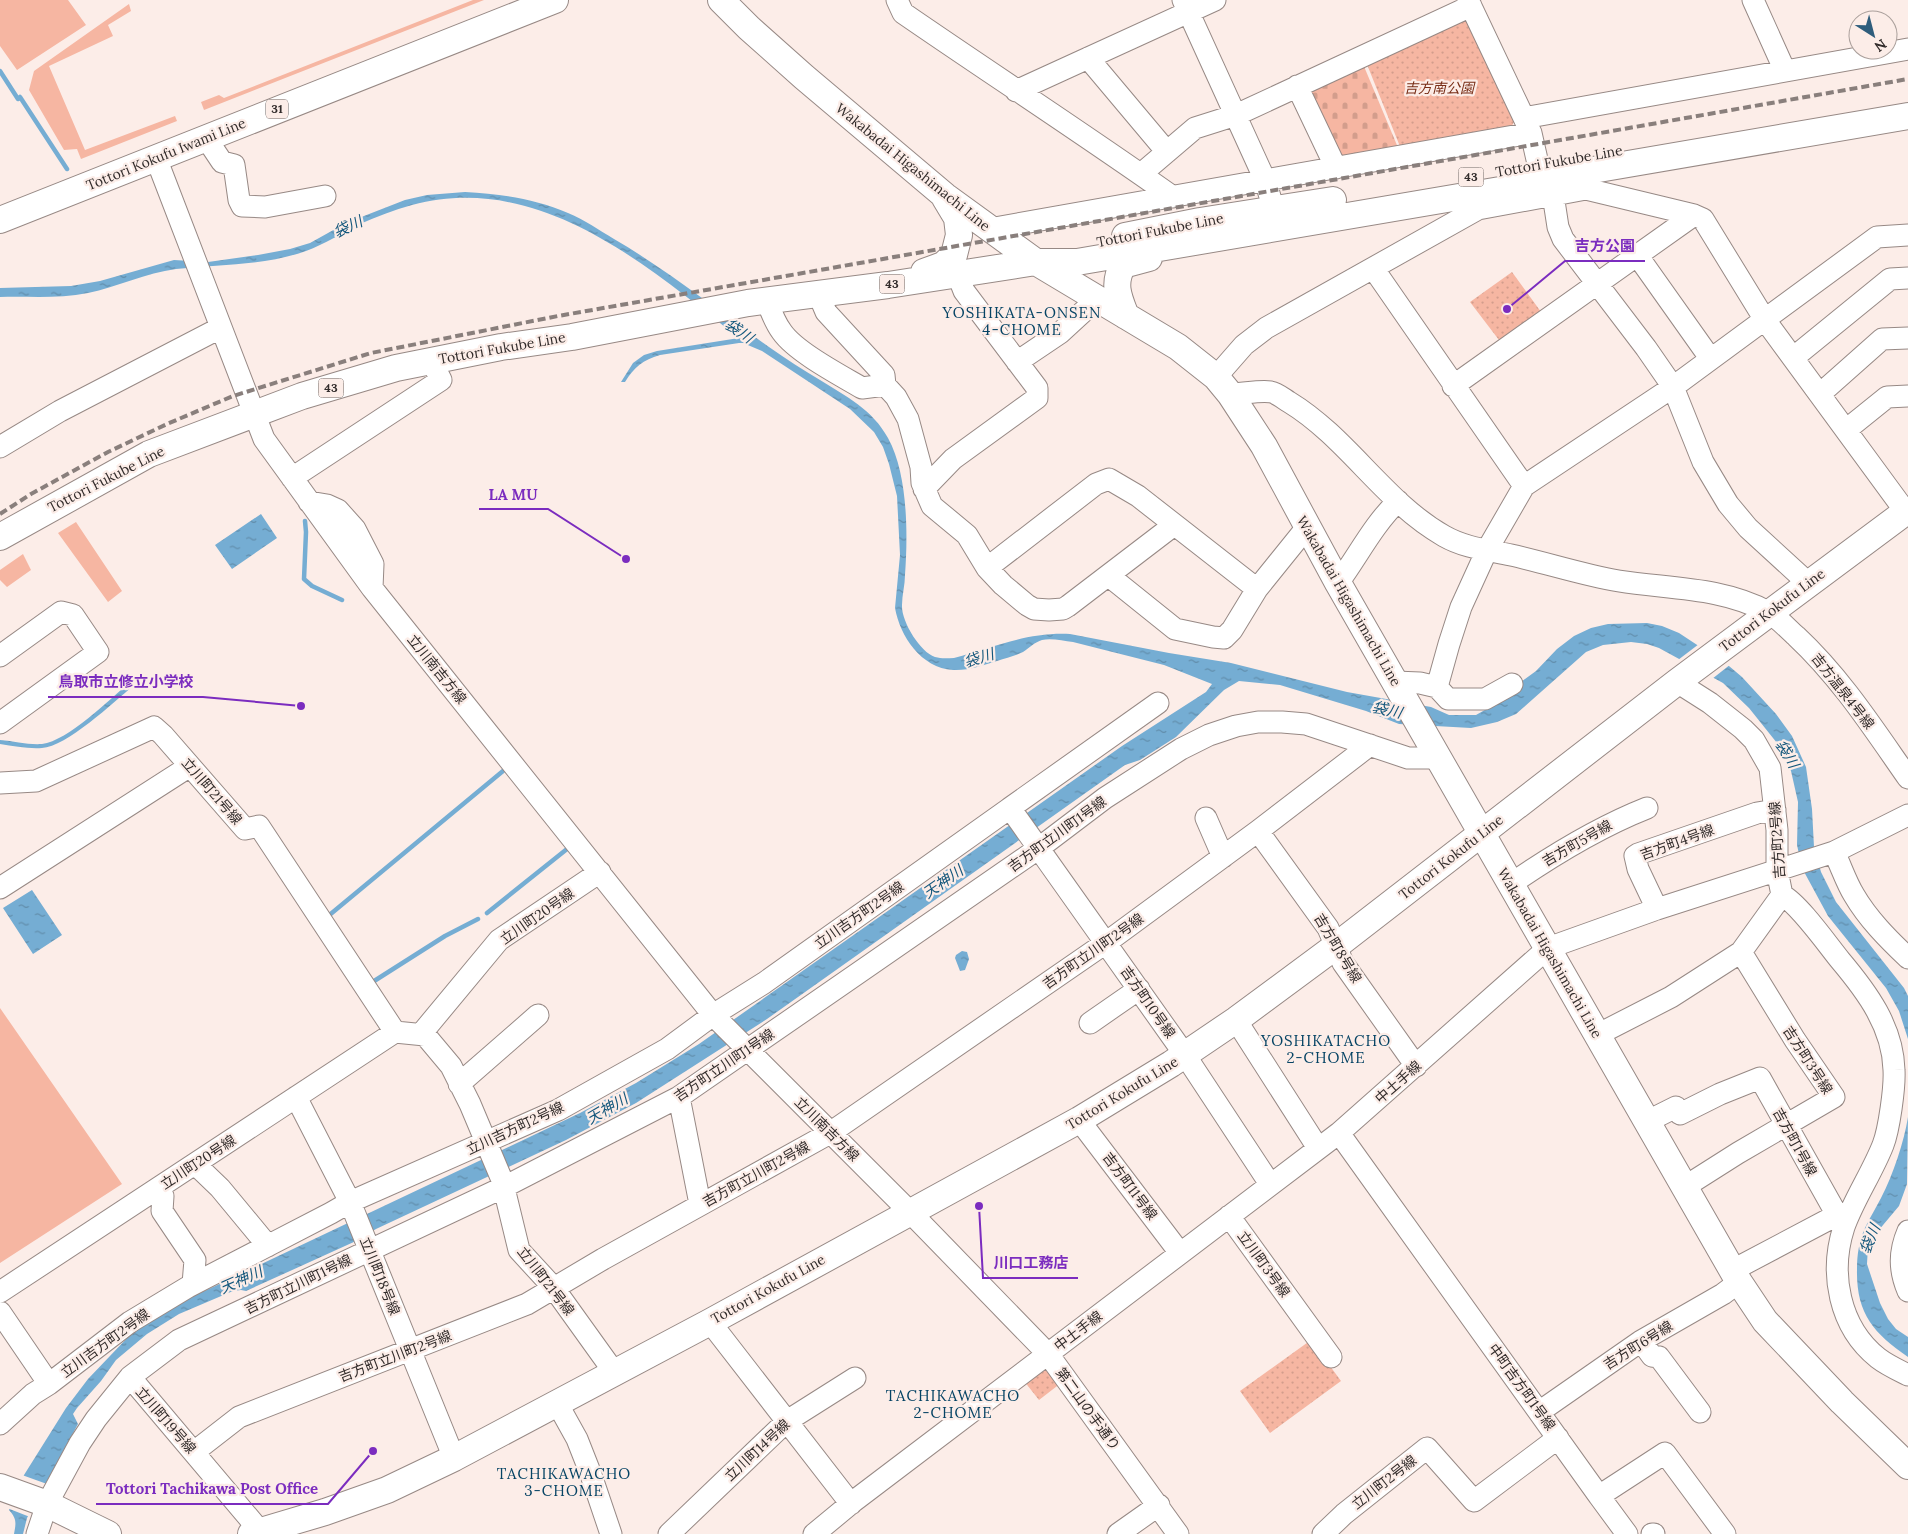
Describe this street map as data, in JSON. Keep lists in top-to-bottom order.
{
  "streets": {
    "main road": [
      "31",
      "Tottori Kokufu Iwami Line",
      "Tottori Fukube Line",
      "Wakabadai Higashimachi Line",
      "43",
      "Tottori Kokufu Line"
    ],
    "street": [
      "立川南吉方線",
      "吉方温泉4号線",
      "立川町21号線",
      "吉方町立川町1号線",
      "吉方町2号線",
      "吉方町4号線",
      "吉方町5号線",
      "立川吉方町2号線",
      "立川町20号線",
      "吉方町8号線",
      "吉方町立川町2号線",
      "吉方町10号線",
      "吉方町3号線",
      "中土手線",
      "吉方町1号線",
      "吉方町11号線",
      "立川町3号線",
      "立川町18号線",
      "吉方町6号線",
      "中町吉方町1号線",
      "第二山の手通り",
      "立川町19号線",
      "立川町14号線",
      "立川町2号線"
    ]
  },
  "crossings": [
    ["Tottori Kokufu Iwami Line", "立川南吉方線"],
    ["Tottori Fukube Line", "Wakabadai Higashimachi Line"],
    ["Tottori Fukube Line", "立川南吉方線"],
    ["Wakabadai Higashimachi Line", "Tottori Kokufu Line"],
    ["Wakabadai Higashimachi Line", "吉方町立川町1号線"],
    ["Wakabadai Higashimachi Line", "吉方町2号線"],
    ["Wakabadai Higashimachi Line", "吉方町5号線"],
    ["Wakabadai Higashimachi Line", "吉方町3号線"],
    ["Wakabadai Higashimachi Line", "中土手線"],
    ["Wakabadai Higashimachi Line", "吉方町1号線"],
    ["Wakabadai Higashimachi Line", "吉方町6号線"],
    ["Tottori Kokufu Line", "立川南吉方線"],
    ["Tottori Kokufu Line", "吉方温泉4号線"],
    ["Tottori Kokufu Line", "立川町21号線"],
    ["Tottori Kokufu Line", "吉方町2号線"],
    ["Tottori Kokufu Line", "吉方町8号線"],
    ["Tottori Kokufu Line", "吉方町10号線"],
    ["Tottori Kokufu Line", "吉方町11号線"],
    ["Tottori Kokufu Line", "立川町18号線"],
    ["Tottori Kokufu Line", "立川町19号線"],
    ["立川南吉方線", "吉方町立川町1号線"],
    ["立川南吉方線", "立川吉方町2号線"],
    ["立川南吉方線", "立川町20号線"],
    ["立川南吉方線", "吉方町立川町2号線"],
    ["立川南吉方線", "中土手線"],
    ["立川南吉方線", "第二山の手通り"],
    ["立川町21号線", "吉方町立川町1号線"],
    ["立川町21号線", "立川吉方町2号線"],
    ["立川町21号線", "立川町20号線"],
    ["立川町21号線", "吉方町立川町2号線"],
    ["吉方町立川町1号線", "吉方町立川町2号線"],
    ["吉方町立川町1号線", "吉方町10号線"],
    ["吉方町立川町1号線", "立川町18号線"],
    ["吉方町立川町1号線", "立川町19号線"],
    ["吉方町2号線", "吉方町4号線"],
    ["吉方町2号線", "吉方町3号線"],
    ["吉方町2号線", "中土手線"],
    ["吉方町4号線", "中土手線"],
    ["立川吉方町2号線", "吉方町10号線"],
    ["立川吉方町2号線", "立川町18号線"],
    ["立川町20号線", "立川町18号線"],
    ["吉方町8号線", "吉方町立川町2号線"],
    ["吉方町8号線", "中土手線"],
    ["吉方町立川町2号線", "吉方町10号線"],
    ["吉方町立川町2号線", "立川町18号線"],
    ["吉方町立川町2号線", "立川町19号線"],
    ["吉方町10号線", "中土手線"],
    ["吉方町3号線", "吉方町1号線"],
    ["中土手線", "吉方町11号線"],
    ["中土手線", "立川町3号線"],
    ["中土手線", "中町吉方町1号線"],
    ["中土手線", "第二山の手通り"],
    ["吉方町6号線", "中町吉方町1号線"],
    ["中町吉方町1号線", "立川町2号線"]
  ],
  "districts": [
    "YOSHIKATA-ONSEN 4-CHOME",
    "YOSHIKATACHO 2-CHOME",
    "TACHIKAWACHO 2-CHOME",
    "TACHIKAWACHO 3-CHOME"
  ],
  "water": ["袋川", "天神川"],
  "parks": ["吉方南公園"],
  "places": [
    "吉方公園",
    "LA MU",
    "鳥取市立修立小学校",
    "川口工務店",
    "Tottori Tachikawa Post Office"
  ],
  "north": "bottom right"
}
